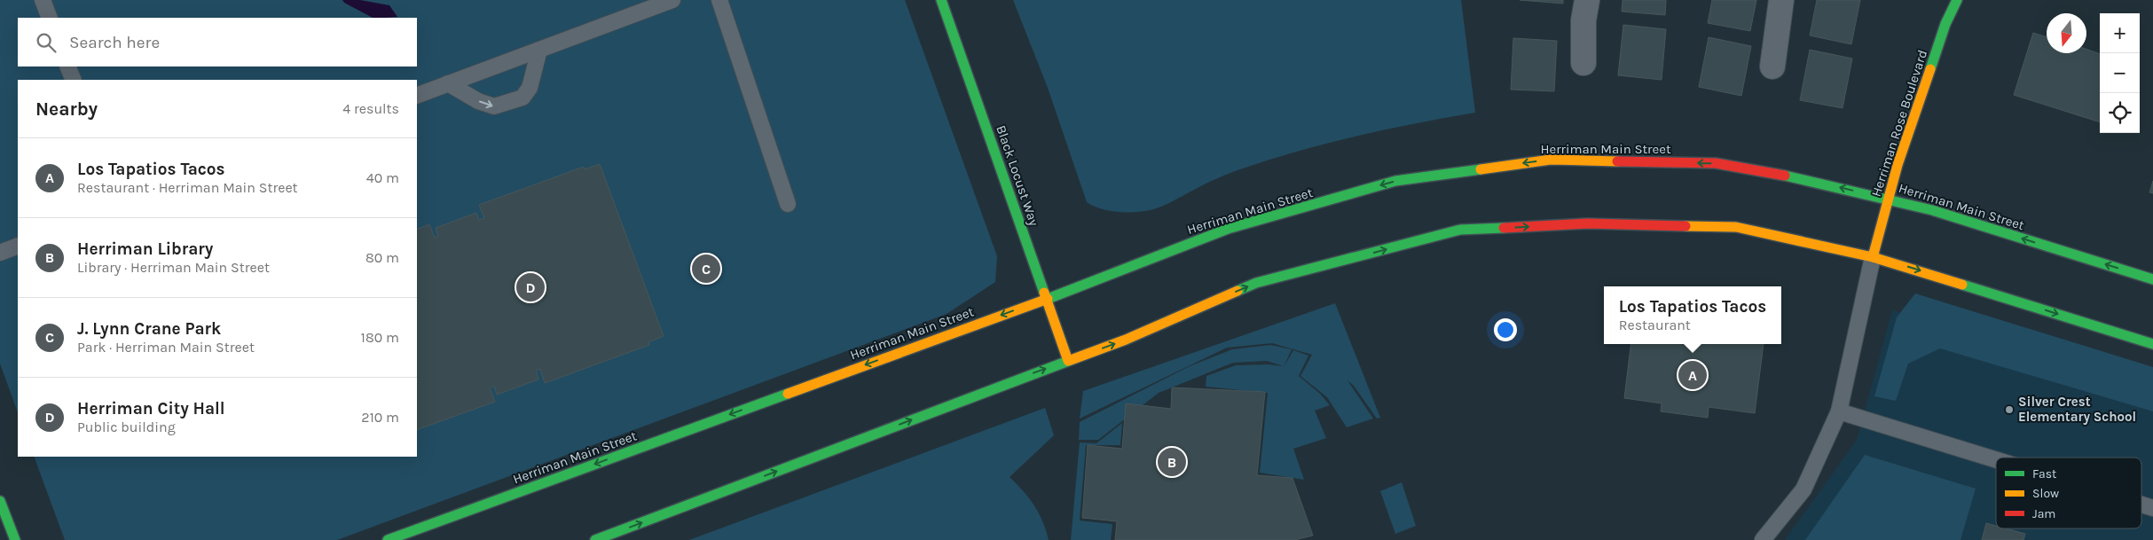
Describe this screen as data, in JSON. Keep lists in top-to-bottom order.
{
  "streets": {
    "main road": ["Herriman Rose Boulevard", "Herriman Main Street", "Black Locust Way"]
  },
  "crossings": [
    ["Herriman Rose Boulevard", "Herriman Main Street"],
    ["Herriman Main Street", "Black Locust Way"]
  ],
  "places": ["Silver Crest Elementary School"],
  "legend": ["Fast", "Slow", "Jam"],
  "north": "bottom",
  "page": {
    "map_buttons": ["+", "−"],
    "search": "Search here",
    "heading": ["Nearby", "4 results"],
    "list": [
      {
        "mark": "A",
        "name": "Los Tapatios Tacos",
        "note": "Restaurant · Herriman Main Street",
        "value": "40 m"
      },
      {
        "mark": "B",
        "name": "Herriman Library",
        "note": "Library · Herriman Main Street",
        "value": "80 m"
      },
      {
        "mark": "C",
        "name": "J. Lynn Crane Park",
        "note": "Park · Herriman Main Street",
        "value": "180 m"
      },
      {
        "mark": "D",
        "name": "Herriman City Hall",
        "note": "Public building",
        "value": "210 m"
      }
    ],
    "pins": [
      "C",
      "D",
      "A",
      "B"
    ],
    "popup": ["Los Tapatios Tacos", "Restaurant"]
  }
}
